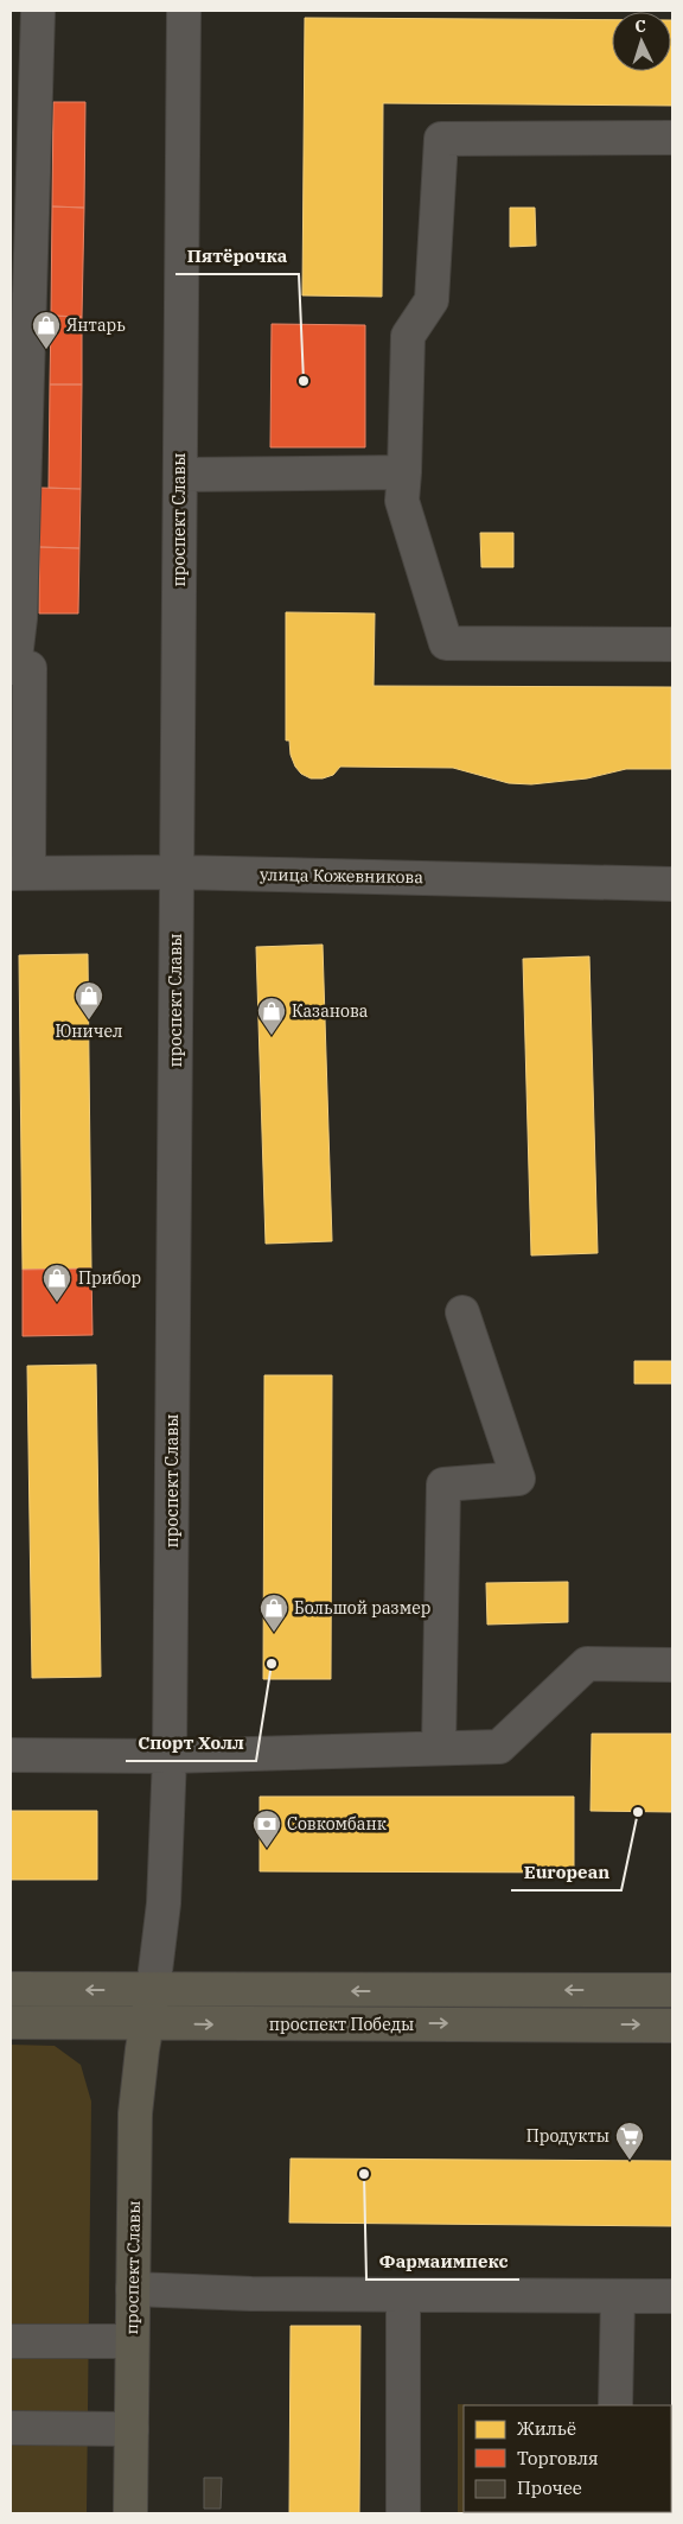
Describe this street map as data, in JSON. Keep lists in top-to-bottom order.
{
  "streets": {
    "main road": ["проспект Славы", "проспект Победы"],
    "street": ["улица Кожевникова"]
  },
  "crossings": [
    ["проспект Славы", "улица Кожевникова"],
    ["проспект Славы", "проспект Победы"]
  ],
  "places": {
    "shop": [
      "Янтарь",
      "Юничел",
      "Казанова",
      "Прибор",
      "Большой размер"
    ],
    "other": [
      "Пятёрочка",
      "Спорт Холл",
      "European",
      "Фармаимпекс"
    ],
    "bank": ["Совкомбанк"],
    "supermarket": ["Продукты"]
  },
  "legend": ["Жильё", "Торговля", "Прочее"],
  "north": "top"
}
